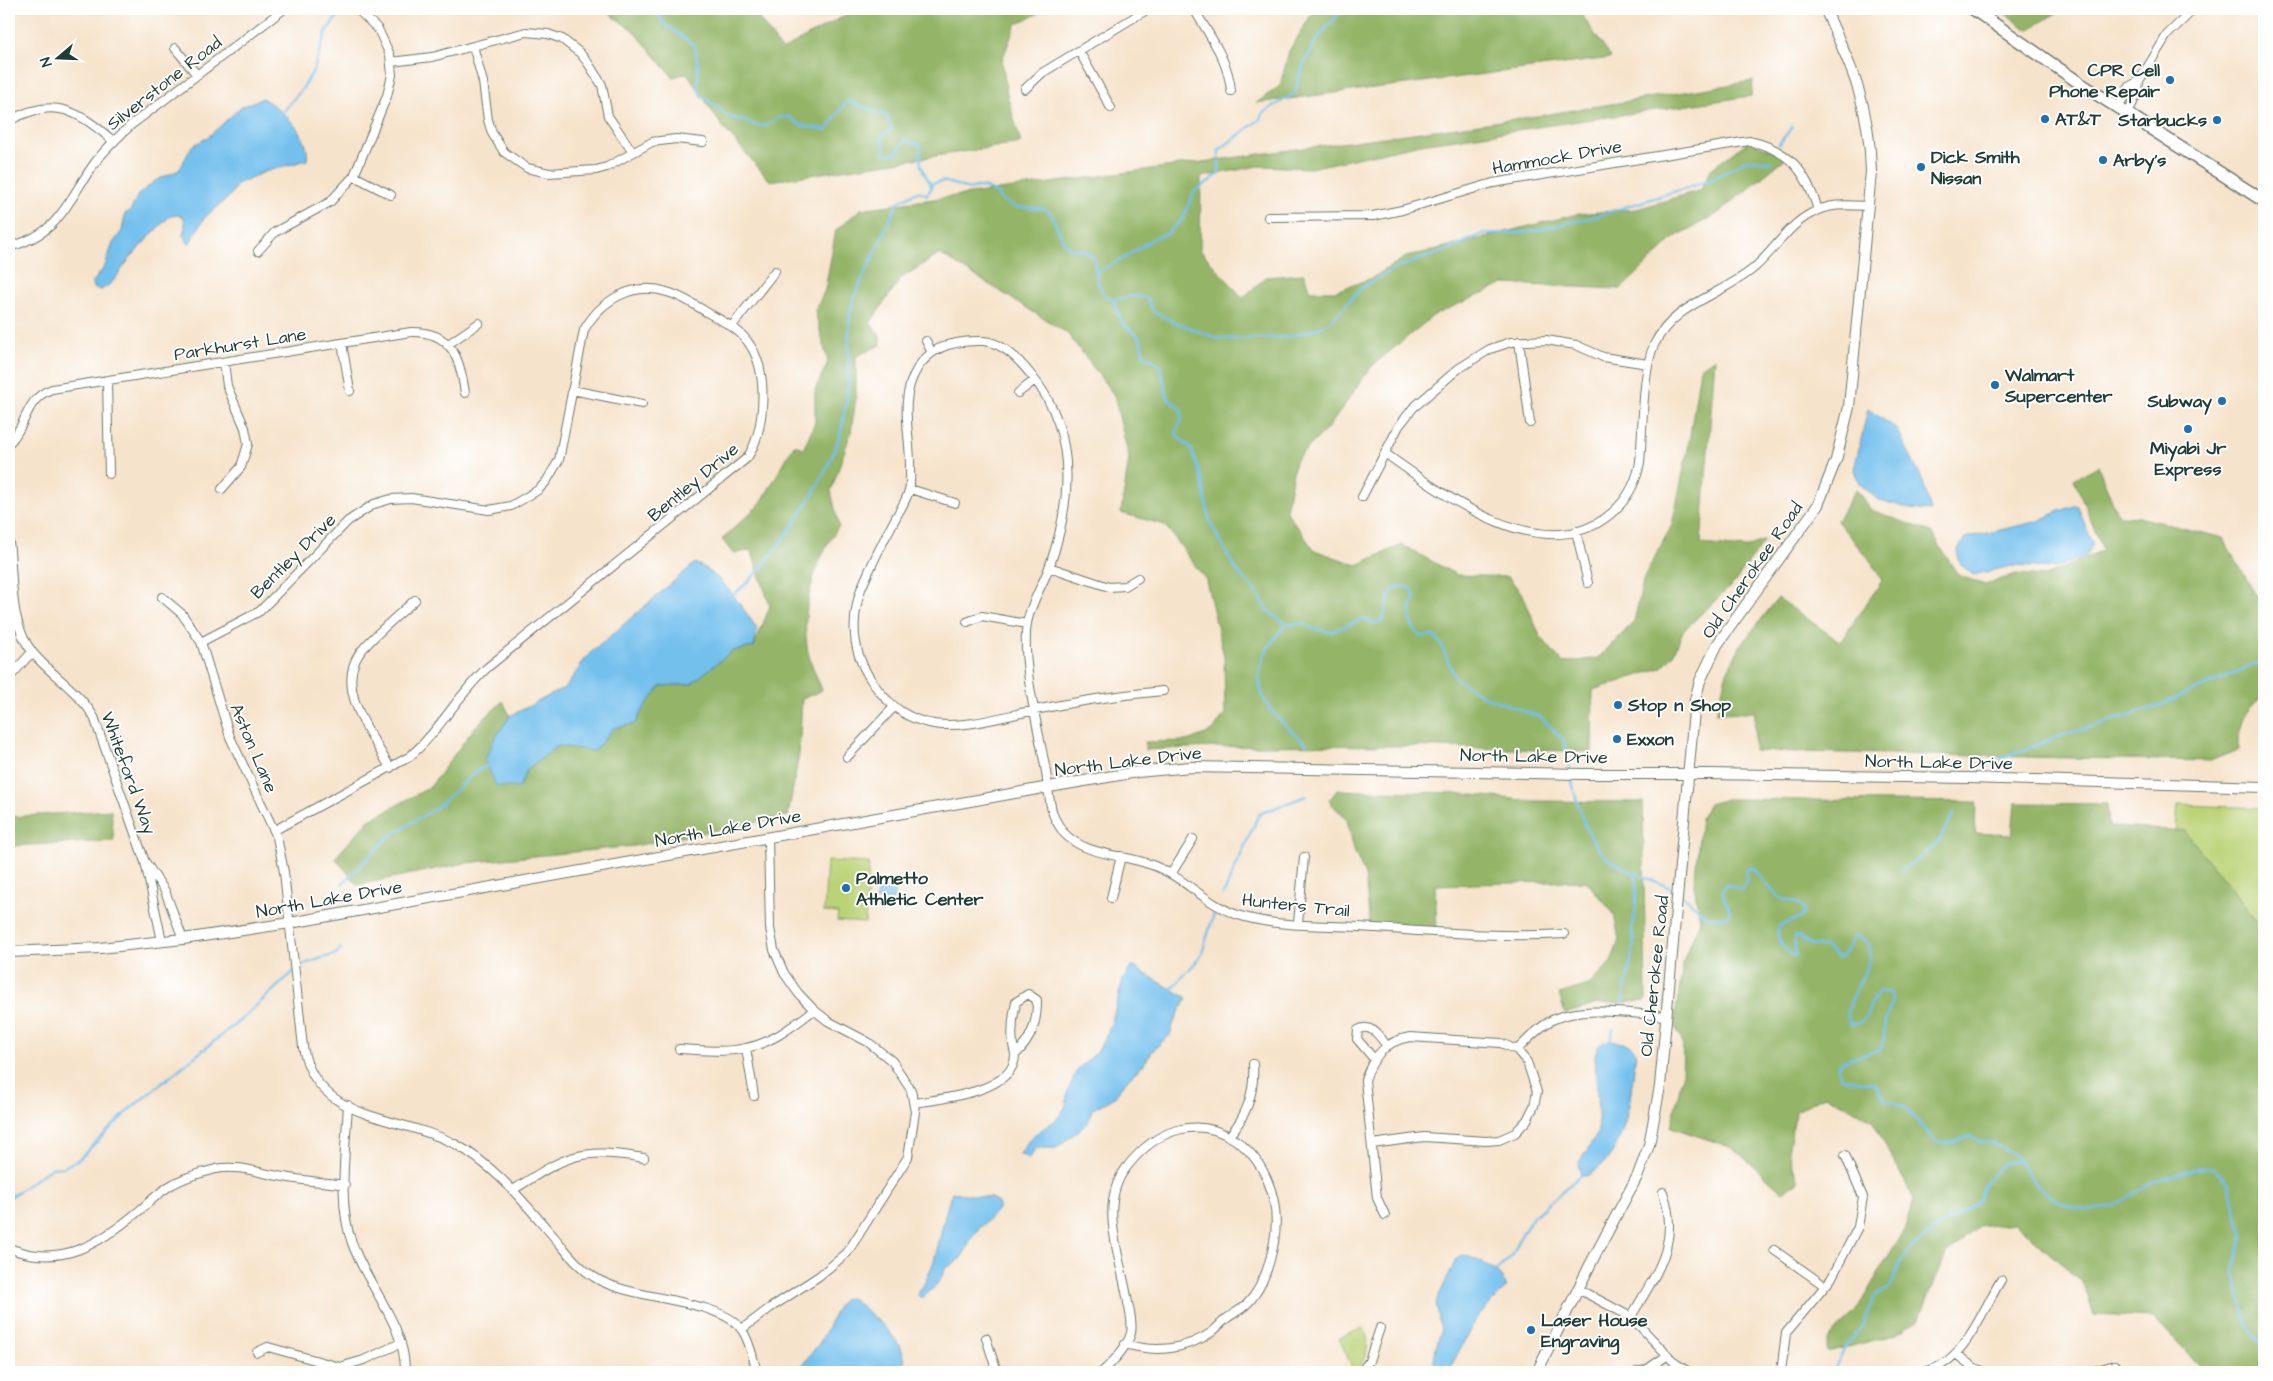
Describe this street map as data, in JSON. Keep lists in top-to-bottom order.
{
  "streets": {
    "main road": ["Old Cherokee Road", "North Lake Drive"],
    "street": [
      "Silverstone Road",
      "Hammock Drive",
      "Parkhurst Lane",
      "Bentley Drive",
      "Aston Lane",
      "Whiteford Way",
      "Hunters Trail"
    ]
  },
  "crossings": [
    ["Bentley Drive", "Aston Lane"],
    ["Old Cherokee Road", "North Lake Drive"],
    ["Aston Lane", "North Lake Drive"],
    ["North Lake Drive", "Whiteford Way"],
    ["North Lake Drive", "Hunters Trail"]
  ],
  "places": [
    "CPR Cell Phone Repair",
    "AT&T",
    "Starbucks",
    "Arby's",
    "Dick Smith Nissan",
    "Walmart Supercenter",
    "Subway",
    "Miyabi Jr Express",
    "Stop n Shop",
    "Exxon",
    "Palmetto Athletic Center",
    "Laser House Engraving"
  ],
  "north": "left"
}
